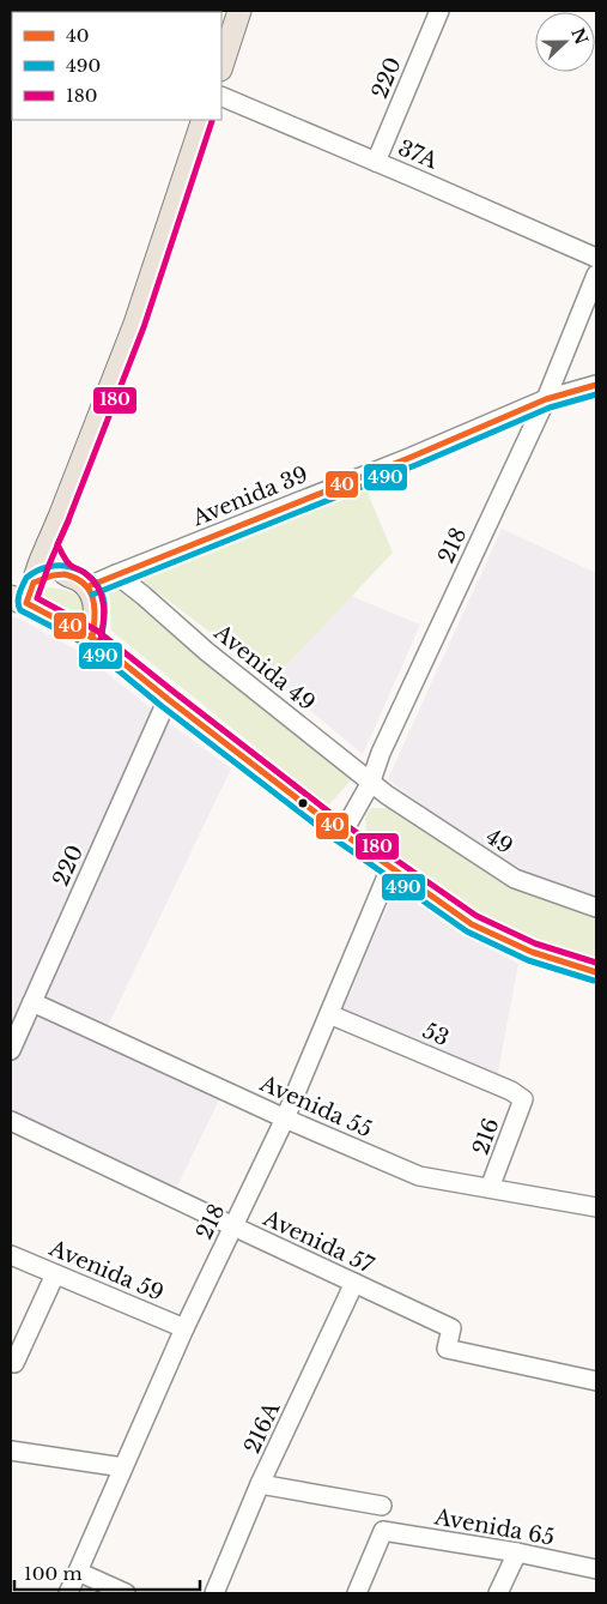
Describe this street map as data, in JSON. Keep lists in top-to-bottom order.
{
  "streets": {
    "street": [
      "220",
      "37A",
      "Avenida 39",
      "218",
      "Avenida 49",
      "49",
      "53",
      "Avenida 55",
      "216",
      "Avenida 57",
      "Avenida 59",
      "216A",
      "Avenida 65"
    ]
  },
  "crossings": [
    ["220", "37A"],
    ["220", "Avenida 55"],
    ["Avenida 39", "218"],
    ["Avenida 39", "Avenida 49"],
    ["218", "Avenida 49"],
    ["218", "53"],
    ["218", "Avenida 55"],
    ["218", "Avenida 57"],
    ["218", "Avenida 59"],
    ["Avenida 49", "49"],
    ["53", "216"],
    ["Avenida 55", "216"],
    ["Avenida 57", "216A"]
  ],
  "lines": ["transit line 180", "transit line 40", "transit line 490"],
  "legend": ["40", "490", "180"],
  "scale_bar": "100 m",
  "north": "right"
}
